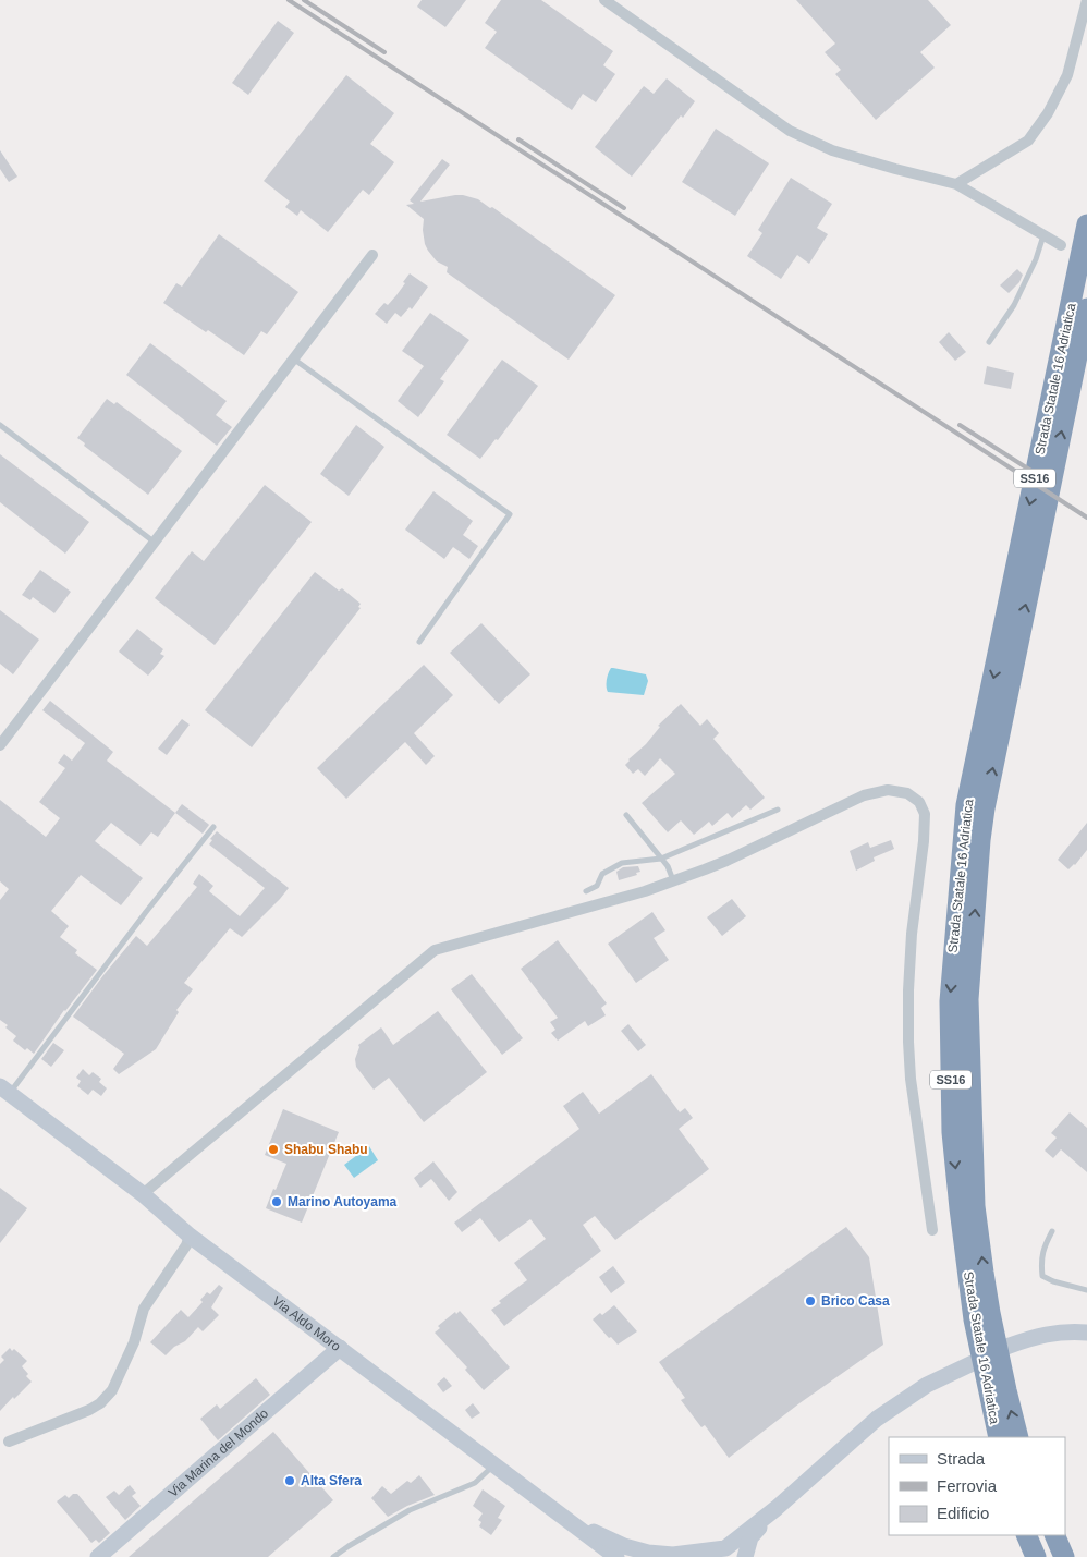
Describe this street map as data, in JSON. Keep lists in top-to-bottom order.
{
  "streets": {
    "highway": ["Strada Statale 16 Adriatica", "SS16"],
    "main road": ["Via Aldo Moro", "Via Marina del Mondo"]
  },
  "crossings": [
    ["Via Aldo Moro", "Via Marina del Mondo"]
  ],
  "places": [
    "Shabu Shabu",
    "Marino Autoyama",
    "Brico Casa",
    "Alta Sfera"
  ],
  "legend": ["Strada", "Ferrovia", "Edificio"]
}
